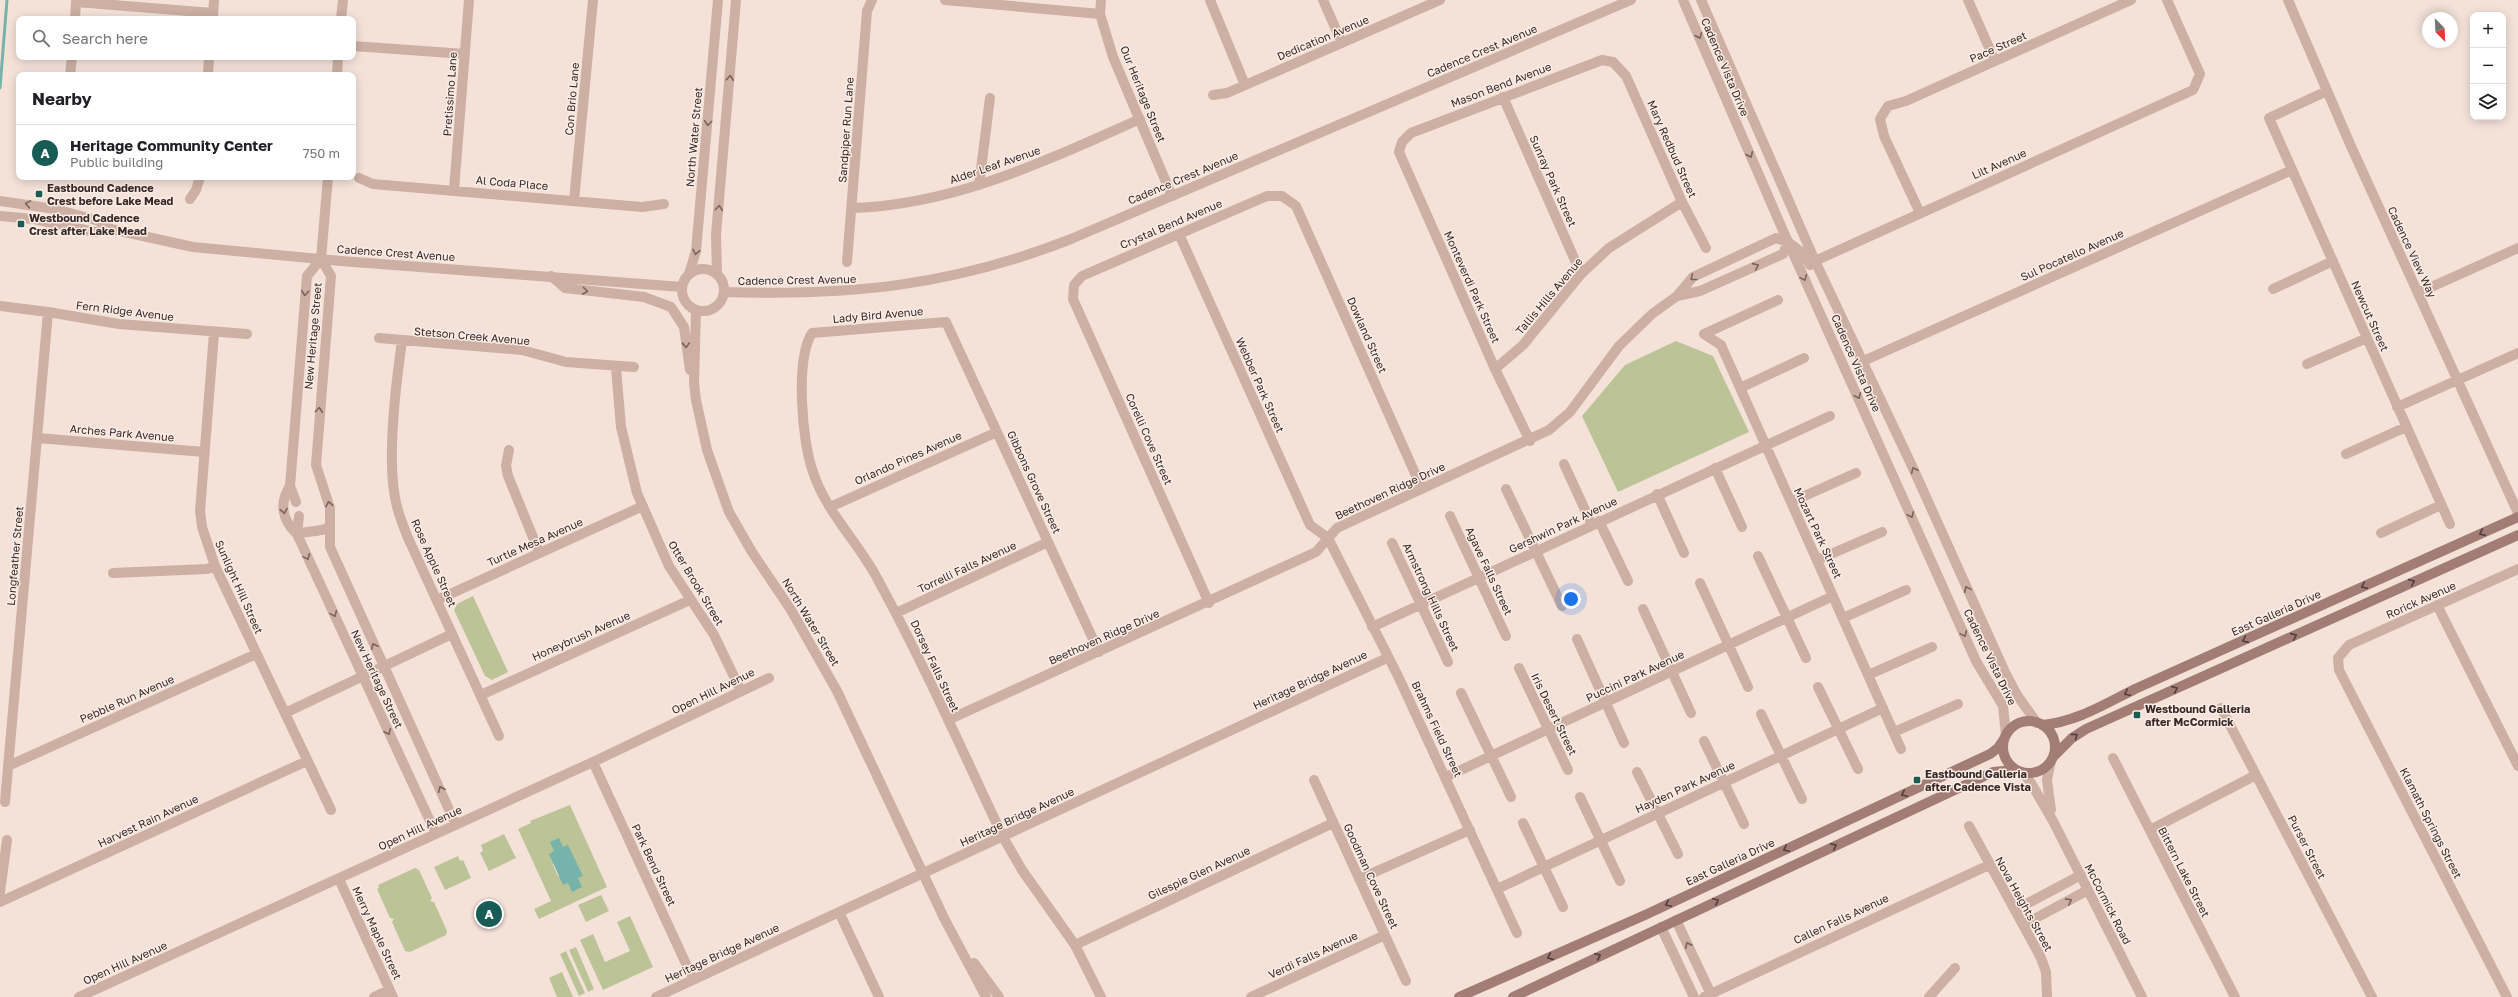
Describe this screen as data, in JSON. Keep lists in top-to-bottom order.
{
  "streets": {
    "main road": ["East Galleria Drive"],
    "street": [
      "Dedication Avenue",
      "Pace Street",
      "Cadence Crest Avenue",
      "Cadence Vista Drive",
      "Mason Bend Avenue",
      "Pretissimo Lane",
      "Our Heritage Street",
      "Con Brio Lane",
      "Sandpiper Run Lane",
      "North Water Street",
      "Mary Redbud Street",
      "Lilt Avenue",
      "Alder Leaf Avenue",
      "Sunray Park Street",
      "Al Coda Place",
      "Crystal Bend Avenue",
      "Cadence View Way",
      "Sul Pocatello Avenue",
      "Monteverdi Park Street",
      "Tallis Hills Avenue",
      "Fern Ridge Avenue",
      "Lady Bird Avenue",
      "Newcut Street",
      "Dowland Street",
      "New Heritage Street",
      "Stetson Creek Avenue",
      "Webber Park Street",
      "Arches Park Avenue",
      "Corelli Cove Street",
      "Orlando Pines Avenue",
      "Gibbons Grove Street",
      "Beethoven Ridge Drive",
      "Gershwin Park Avenue",
      "Mozart Park Street",
      "Turtle Mesa Avenue",
      "Longfeather Street",
      "Rose Apple Street",
      "Torrelli Falls Avenue",
      "Agave Falls Street",
      "Otter Brook Street",
      "Sunlight Hill Street",
      "Armstrong Hills Street",
      "Rorick Avenue",
      "Honeybrush Avenue",
      "Dorsey Falls Street",
      "Puccini Park Avenue",
      "Heritage Bridge Avenue",
      "Open Hill Avenue",
      "Pebble Run Avenue",
      "Iris Desert Street",
      "Brahms Field Street",
      "Hayden Park Avenue",
      "Harvest Rain Avenue",
      "Klamath Springs Street",
      "Purser Street",
      "Park Bend Street",
      "Bittern Lake Street",
      "Gilespie Glen Avenue",
      "Goodman Cove Street",
      "Nova Heights Street",
      "McCormick Road",
      "Callen Falls Avenue",
      "Merry Maple Street",
      "Verdi Falls Avenue"
    ]
  },
  "crossings": [
    ["Pace Street", "Lilt Avenue"],
    ["Cadence Crest Avenue", "Our Heritage Street"],
    ["Cadence Crest Avenue", "North Water Street"],
    ["Cadence Crest Avenue", "New Heritage Street"],
    ["Cadence Vista Drive", "Lilt Avenue"],
    ["Cadence Vista Drive", "Sul Pocatello Avenue"],
    ["Cadence Vista Drive", "Beethoven Ridge Drive"],
    ["Cadence Vista Drive", "East Galleria Drive"],
    ["Cadence Vista Drive", "McCormick Road"],
    ["Mason Bend Avenue", "Mary Redbud Street"],
    ["Mason Bend Avenue", "Sunray Park Street"],
    ["Mason Bend Avenue", "Monteverdi Park Street"],
    ["Pretissimo Lane", "Al Coda Place"],
    ["Our Heritage Street", "Alder Leaf Avenue"],
    ["Con Brio Lane", "Al Coda Place"],
    ["Sandpiper Run Lane", "Alder Leaf Avenue"],
    ["Mary Redbud Street", "Tallis Hills Avenue"],
    ["Sunray Park Street", "Tallis Hills Avenue"],
    ["Crystal Bend Avenue", "Dowland Street"],
    ["Crystal Bend Avenue", "Webber Park Street"],
    ["Crystal Bend Avenue", "Corelli Cove Street"],
    ["Cadence View Way", "Newcut Street"],
    ["Sul Pocatello Avenue", "Newcut Street"],
    ["Monteverdi Park Street", "Tallis Hills Avenue"],
    ["Monteverdi Park Street", "Beethoven Ridge Drive"],
    ["Fern Ridge Avenue", "Longfeather Street"],
    ["Fern Ridge Avenue", "Sunlight Hill Street"],
    ["Lady Bird Avenue", "Gibbons Grove Street"],
    ["Lady Bird Avenue", "Dorsey Falls Street"],
    ["Dowland Street", "Beethoven Ridge Drive"],
    ["New Heritage Street", "Open Hill Avenue"],
    ["Stetson Creek Avenue", "Rose Apple Street"],
    ["Stetson Creek Avenue", "Otter Brook Street"],
    ["Webber Park Street", "Beethoven Ridge Drive"],
    ["Webber Park Street", "Brahms Field Street"],
    ["Arches Park Avenue", "Longfeather Street"],
    ["Arches Park Avenue", "Sunlight Hill Street"],
    ["Corelli Cove Street", "Beethoven Ridge Drive"],
    ["Orlando Pines Avenue", "Gibbons Grove Street"],
    ["Orlando Pines Avenue", "Dorsey Falls Street"],
    ["Gibbons Grove Street", "Beethoven Ridge Drive"],
    ["Gibbons Grove Street", "Torrelli Falls Avenue"],
    ["Beethoven Ridge Drive", "Dorsey Falls Street"],
    ["Beethoven Ridge Drive", "Brahms Field Street"],
    ["Gershwin Park Avenue", "Mozart Park Street"],
    ["Gershwin Park Avenue", "Agave Falls Street"],
    ["Gershwin Park Avenue", "Armstrong Hills Street"],
    ["Gershwin Park Avenue", "Brahms Field Street"],
    ["Mozart Park Street", "Puccini Park Avenue"],
    ["Mozart Park Street", "Hayden Park Avenue"],
    ["Turtle Mesa Avenue", "Rose Apple Street"],
    ["Turtle Mesa Avenue", "Otter Brook Street"],
    ["Longfeather Street", "Pebble Run Avenue"],
    ["Rose Apple Street", "Honeybrush Avenue"],
    ["Torrelli Falls Avenue", "Dorsey Falls Street"],
    ["Otter Brook Street", "Honeybrush Avenue"],
    ["Otter Brook Street", "Open Hill Avenue"],
    ["Sunlight Hill Street", "Pebble Run Avenue"],
    ["Sunlight Hill Street", "Harvest Rain Avenue"],
    ["Rorick Avenue", "Klamath Springs Street"],
    ["East Galleria Drive", "McCormick Road"],
    ["Dorsey Falls Street", "Heritage Bridge Avenue"],
    ["Dorsey Falls Street", "Gilespie Glen Avenue"],
    ["Puccini Park Avenue", "Iris Desert Street"],
    ["Puccini Park Avenue", "Brahms Field Street"],
    ["Heritage Bridge Avenue", "Brahms Field Street"],
    ["Heritage Bridge Avenue", "Park Bend Street"],
    ["Open Hill Avenue", "Park Bend Street"],
    ["Open Hill Avenue", "Merry Maple Street"],
    ["Brahms Field Street", "Hayden Park Avenue"],
    ["Gilespie Glen Avenue", "Goodman Cove Street"],
    ["Goodman Cove Street", "Verdi Falls Avenue"],
    ["Nova Heights Street", "Callen Falls Avenue"]
  ],
  "places": {
    "transit": [
      "Eastbound Cadence Crest before Lake Mead",
      "Westbound Cadence Crest after Lake Mead",
      "Westbound Galleria after McCormick",
      "Eastbound Galleria after Cadence Vista"
    ]
  },
  "north": "bottom right",
  "page": {
    "map_buttons": ["+", "−"],
    "search": "Search here",
    "heading": "Nearby",
    "list": [
      {
        "mark": "A",
        "name": "Heritage Community Center",
        "note": "Public building",
        "value": "750 m"
      }
    ],
    "pins": "A"
  }
}
